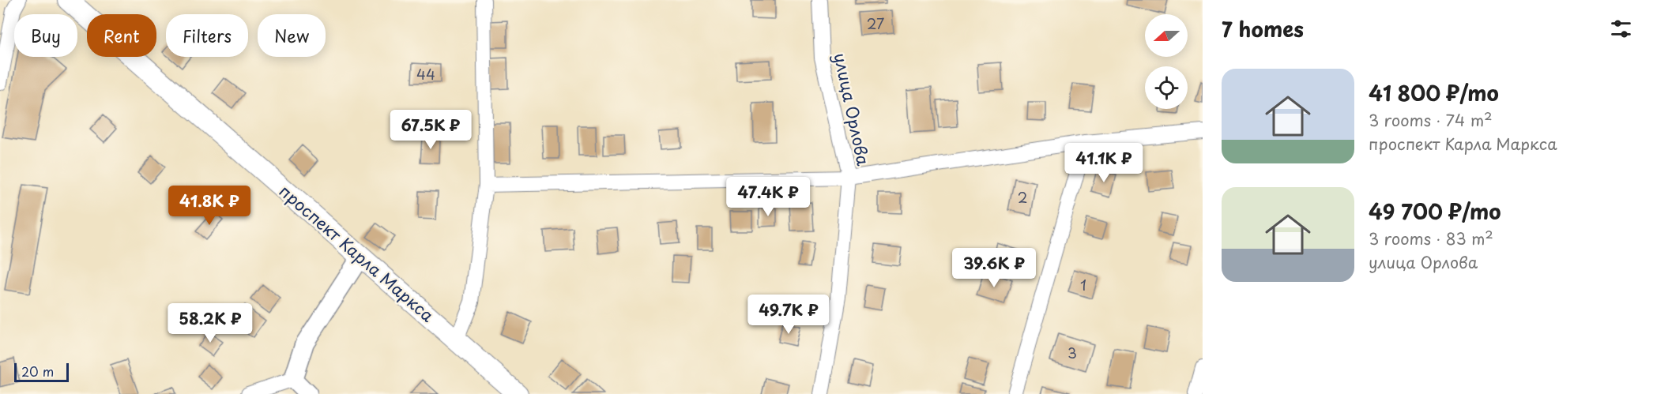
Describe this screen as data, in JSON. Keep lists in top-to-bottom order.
{
  "streets": {
    "main road": ["проспект Карла Маркса"],
    "street": ["улица Орлова"]
  },
  "house_numbers": [
    "27",
    "44",
    "2",
    "1",
    "3"
  ],
  "scale_bar": "20 m",
  "north": "left",
  "page": {
    "heading": "7 homes",
    "chip": [
      "Buy",
      "Rent",
      "Filters",
      "New"
    ],
    "list": [
      {
        "name": "41 800 ₽/mo",
        "note": "3 rooms · 74 m² · проспект Карла Маркса"
      },
      {
        "name": "49 700 ₽/mo",
        "note": "3 rooms · 83 m² · улица Орлова"
      }
    ],
    "price": [
      "67.5K ₽",
      "41.1K ₽",
      "47.4K ₽",
      "41.8K ₽",
      "39.6K ₽",
      "49.7K ₽",
      "58.2K ₽"
    ],
    "scale": "20 m"
  }
}
